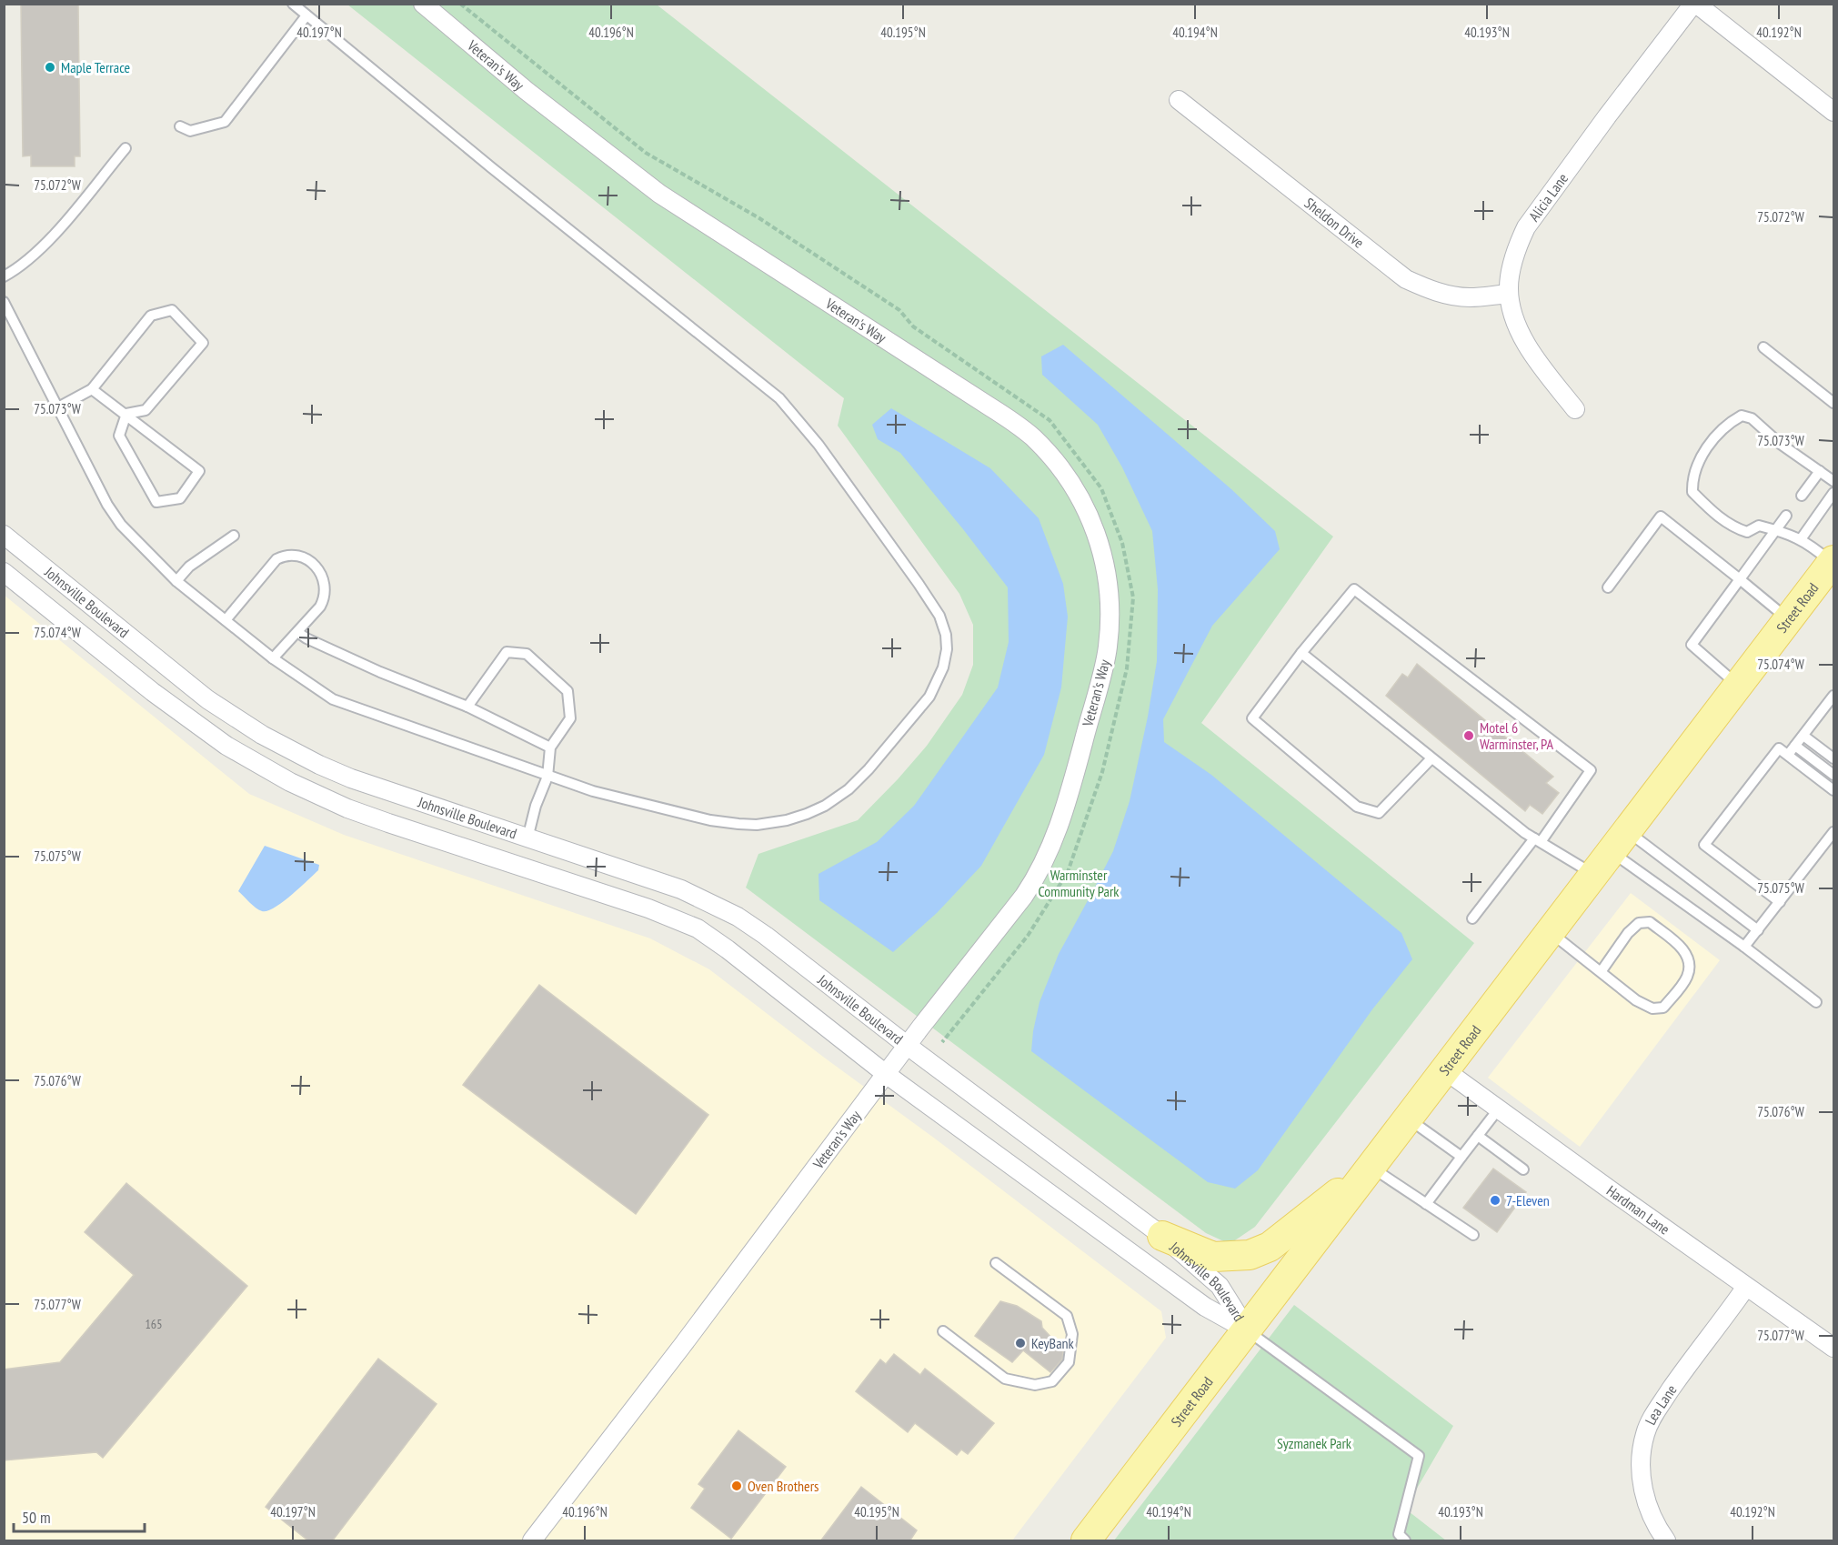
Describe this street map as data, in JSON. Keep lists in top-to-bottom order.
{
  "streets": {
    "main road": ["Street Road"],
    "street": [
      "Veteran's Way",
      "Alicia Lane",
      "Sheldon Drive",
      "Johnsville Boulevard",
      "Hardman Lane",
      "Lea Lane"
    ]
  },
  "crossings": [
    ["Veteran's Way", "Johnsville Boulevard"],
    ["Alicia Lane", "Sheldon Drive"],
    ["Johnsville Boulevard", "Street Road"],
    ["Street Road", "Hardman Lane"],
    ["Hardman Lane", "Lea Lane"]
  ],
  "parks": ["Warminster Community Park", "Syzmanek Park"],
  "places": [
    "Maple Terrace",
    "Motel 6 Warminster, PA",
    "7-Eleven",
    "KeyBank",
    "Oven Brothers"
  ],
  "house_numbers": ["165"],
  "scale_bar": "50 m",
  "coordinates": [
    "40.197°N",
    "40.196°N",
    "40.195°N",
    "40.194°N",
    "40.193°N",
    "40.192°N",
    "75.072°W",
    "75.073°W",
    "75.074°W",
    "75.075°W",
    "75.076°W",
    "75.077°W"
  ]
}
